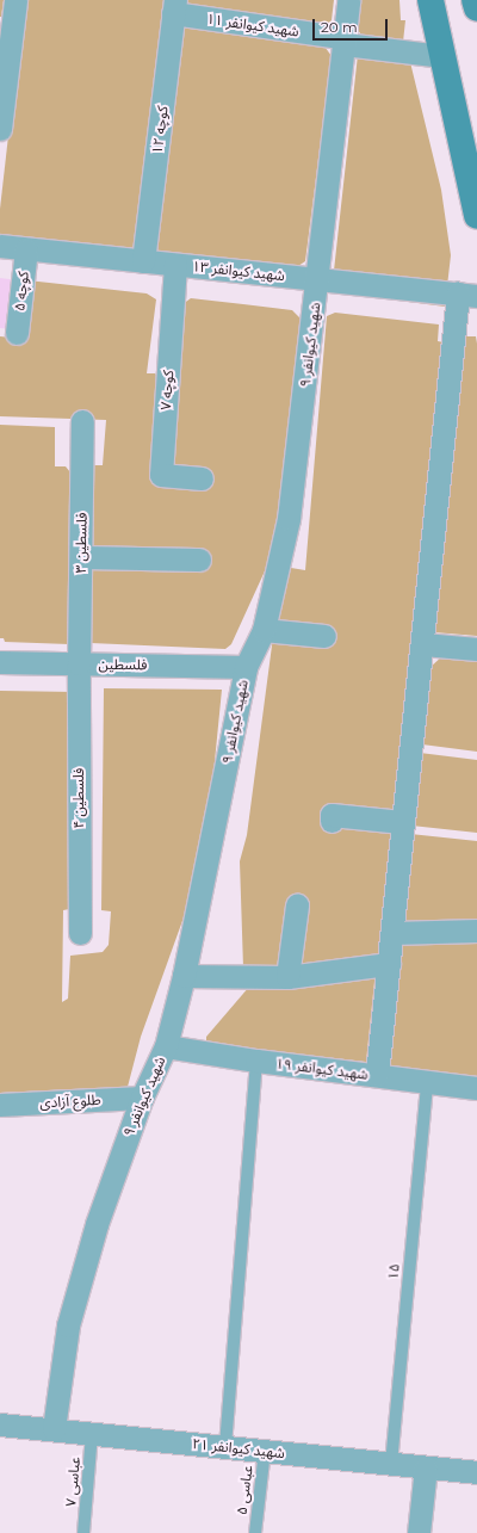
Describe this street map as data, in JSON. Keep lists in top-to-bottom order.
{
  "streets": {
    "street": [
      "شهید کیوانفر ۱۱",
      "کوچه ۱۲",
      "شهید کیوانفر ۱۳",
      "کوچه ۵",
      "شهید کیوانفر ۹",
      "کوچه ۷",
      "فلسطین ۳",
      "فلسطین",
      "فلسطین ۴",
      "شهید کیوانفر ۱۹",
      "طلوع آزادی",
      "شهید کیوانفر ۲۱"
    ],
    "lane": ["۱۵", "عباسی ۷", "عباسی ۵"]
  },
  "crossings": [
    ["شهید کیوانفر ۱۱", "کوچه ۱۲"],
    ["شهید کیوانفر ۱۱", "شهید کیوانفر ۹"],
    ["کوچه ۱۲", "شهید کیوانفر ۱۳"],
    ["شهید کیوانفر ۱۳", "کوچه ۵"],
    ["شهید کیوانفر ۱۳", "شهید کیوانفر ۹"],
    ["شهید کیوانفر ۱۳", "کوچه ۷"],
    ["شهید کیوانفر ۹", "فلسطین"],
    ["شهید کیوانفر ۹", "شهید کیوانفر ۱۹"],
    ["شهید کیوانفر ۹", "طلوع آزادی"],
    ["شهید کیوانفر ۹", "شهید کیوانفر ۲۱"],
    ["فلسطین ۳", "فلسطین"],
    ["فلسطین ۳", "فلسطین ۴"],
    ["فلسطین", "فلسطین ۴"],
    ["شهید کیوانفر ۱۹", "۱۵"],
    ["۱۵", "شهید کیوانفر ۲۱"],
    ["شهید کیوانفر ۲۱", "عباسی ۷"],
    ["شهید کیوانفر ۲۱", "عباسی ۵"]
  ],
  "scale_bar": "20 m"
}
